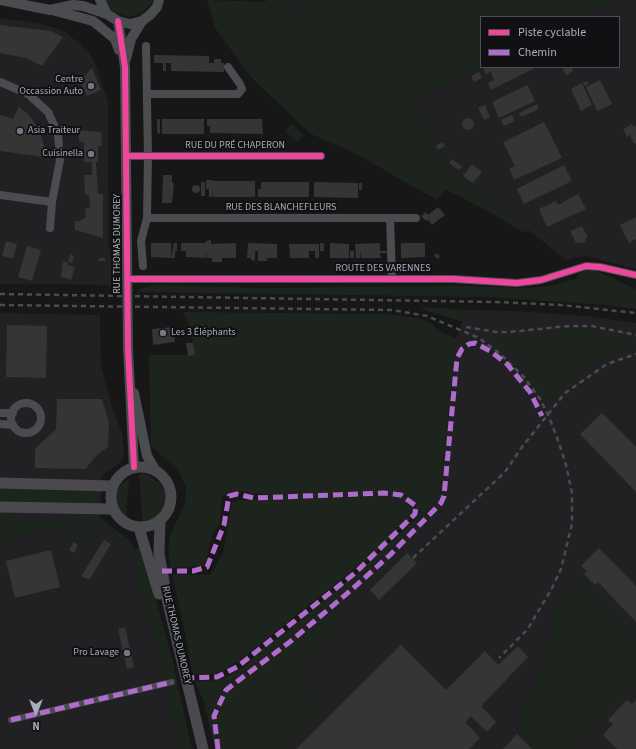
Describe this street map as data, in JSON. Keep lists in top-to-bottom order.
{
  "streets": {
    "main road": ["RUE THOMAS DUMOREY"],
    "street": ["RUE DU PRÉ CHAPERON", "RUE DES BLANCHEFLEURS", "ROUTE DES VARENNES"]
  },
  "crossings": [
    ["RUE DU PRÉ CHAPERON", "RUE THOMAS DUMOREY"],
    ["RUE THOMAS DUMOREY", "ROUTE DES VARENNES"]
  ],
  "places": [
    "Centre Occassion Auto",
    "Asia Traiteur",
    "Cuisinella",
    "Les 3 Éléphants",
    "Pro Lavage"
  ],
  "legend": ["Piste cyclable", "Chemin"],
  "north": "bottom"
}
